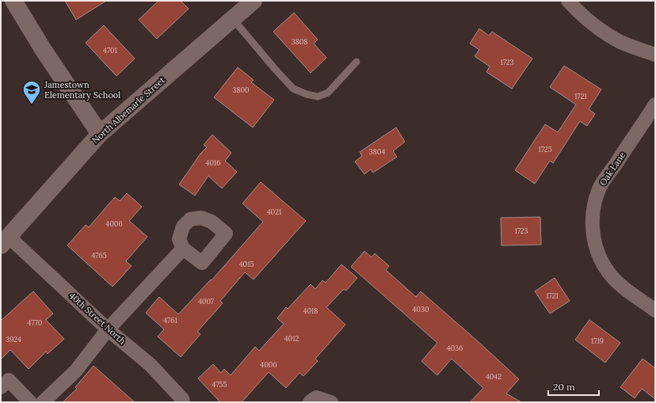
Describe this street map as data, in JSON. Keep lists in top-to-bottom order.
{
  "streets": {
    "street": ["North Albemarle Street", "Oak Lane", "40th Street North"]
  },
  "crossings": [
    ["North Albemarle Street", "40th Street North"]
  ],
  "places": {
    "school or university": ["Jamestown Elementary School"]
  },
  "house_numbers": [
    "3808",
    "4701",
    "1723",
    "3800",
    "1721",
    "1725",
    "3804",
    "4016",
    "4021",
    "4006",
    "1723",
    "4765",
    "4015",
    "1721",
    "4007",
    "4030",
    "4018",
    "4761",
    "4770",
    "4012",
    "3924",
    "1719",
    "4036",
    "4006",
    "4042",
    "4755"
  ],
  "scale_bar": "20 m"
}
